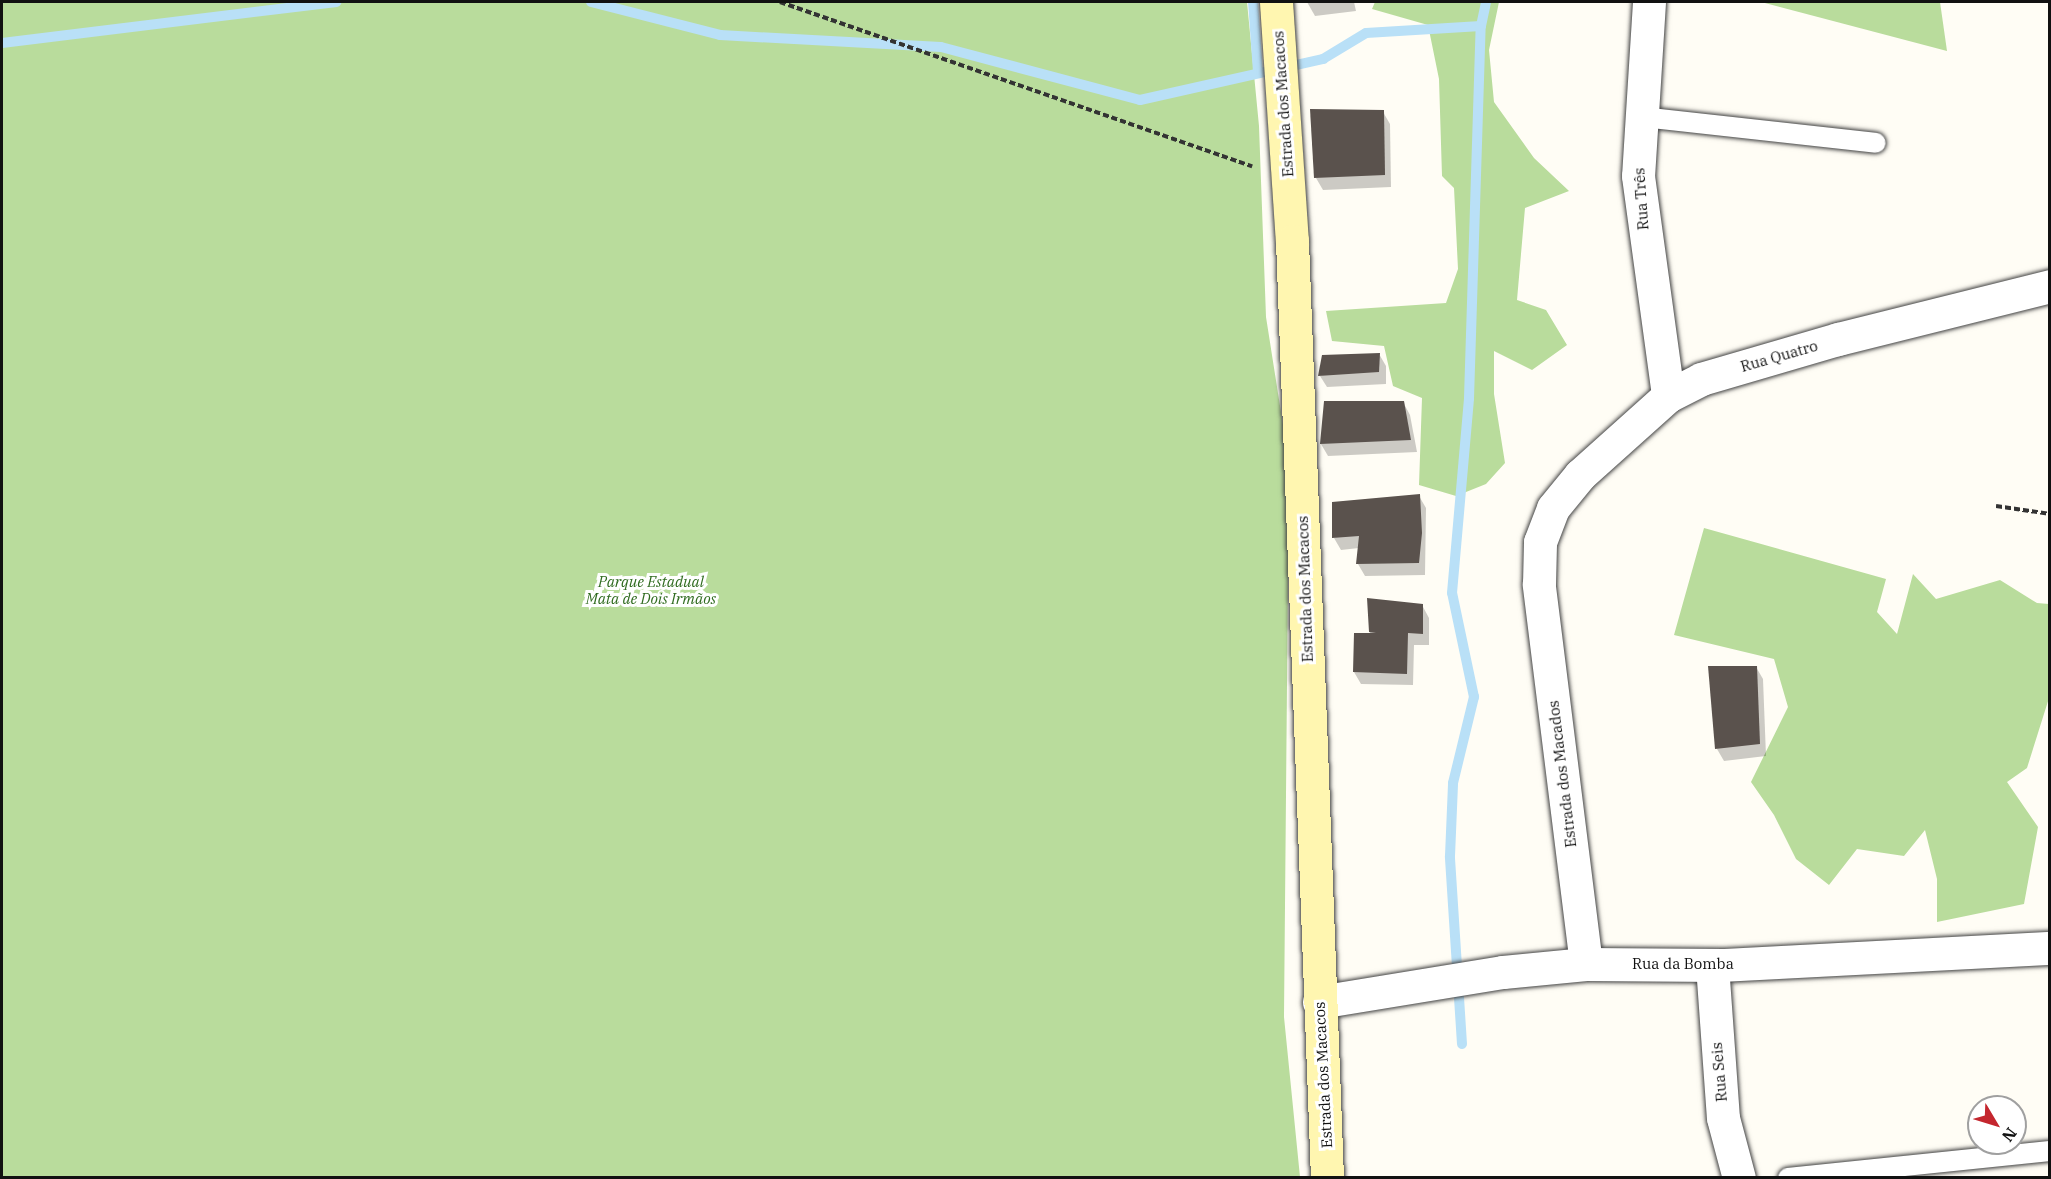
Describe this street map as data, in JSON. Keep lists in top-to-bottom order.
{
  "streets": {
    "main road": ["Estrada dos Macacos"],
    "street": [
      "Rua Três",
      "Rua Quatro",
      "Estrada dos Macados",
      "Rua da Bomba",
      "Rua Seis"
    ]
  },
  "crossings": [
    ["Estrada dos Macacos", "Rua da Bomba"],
    ["Rua Três", "Rua Quatro"],
    ["Rua Quatro", "Estrada dos Macados"],
    ["Estrada dos Macados", "Rua da Bomba"],
    ["Rua da Bomba", "Rua Seis"]
  ],
  "parks": ["Parque Estadual Mata de Dois Irmãos"],
  "north": "bottom right"
}
